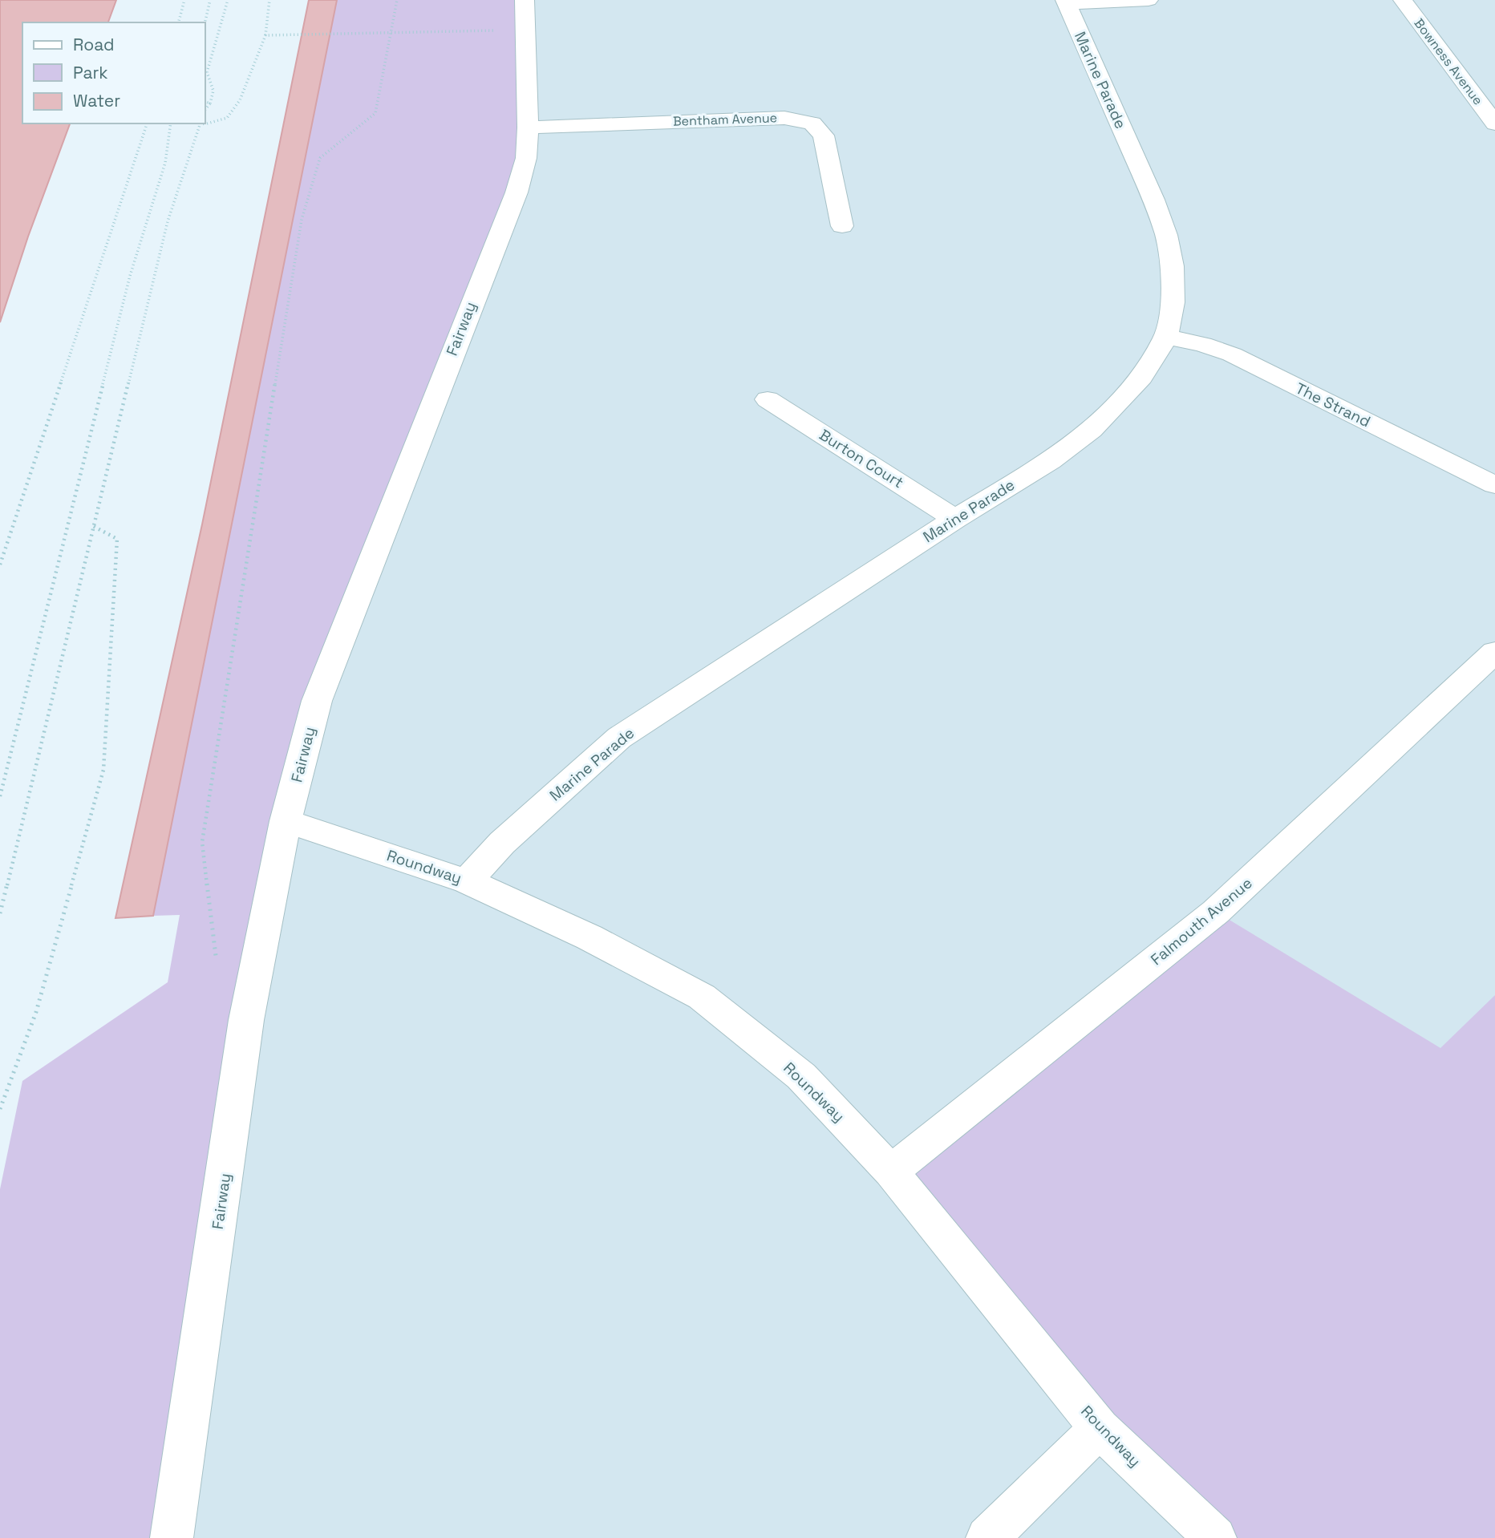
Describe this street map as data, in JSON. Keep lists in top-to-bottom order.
{
  "streets": {
    "street": [
      "Bowness Avenue",
      "Marine Parade",
      "Bentham Avenue",
      "Fairway",
      "The Strand",
      "Burton Court",
      "Roundway",
      "Falmouth Avenue"
    ]
  },
  "crossings": [
    ["Marine Parade", "The Strand"],
    ["Marine Parade", "Burton Court"],
    ["Marine Parade", "Roundway"],
    ["Bentham Avenue", "Fairway"],
    ["Fairway", "Roundway"],
    ["Roundway", "Falmouth Avenue"]
  ],
  "legend": ["Road", "Park", "Water"]
}
